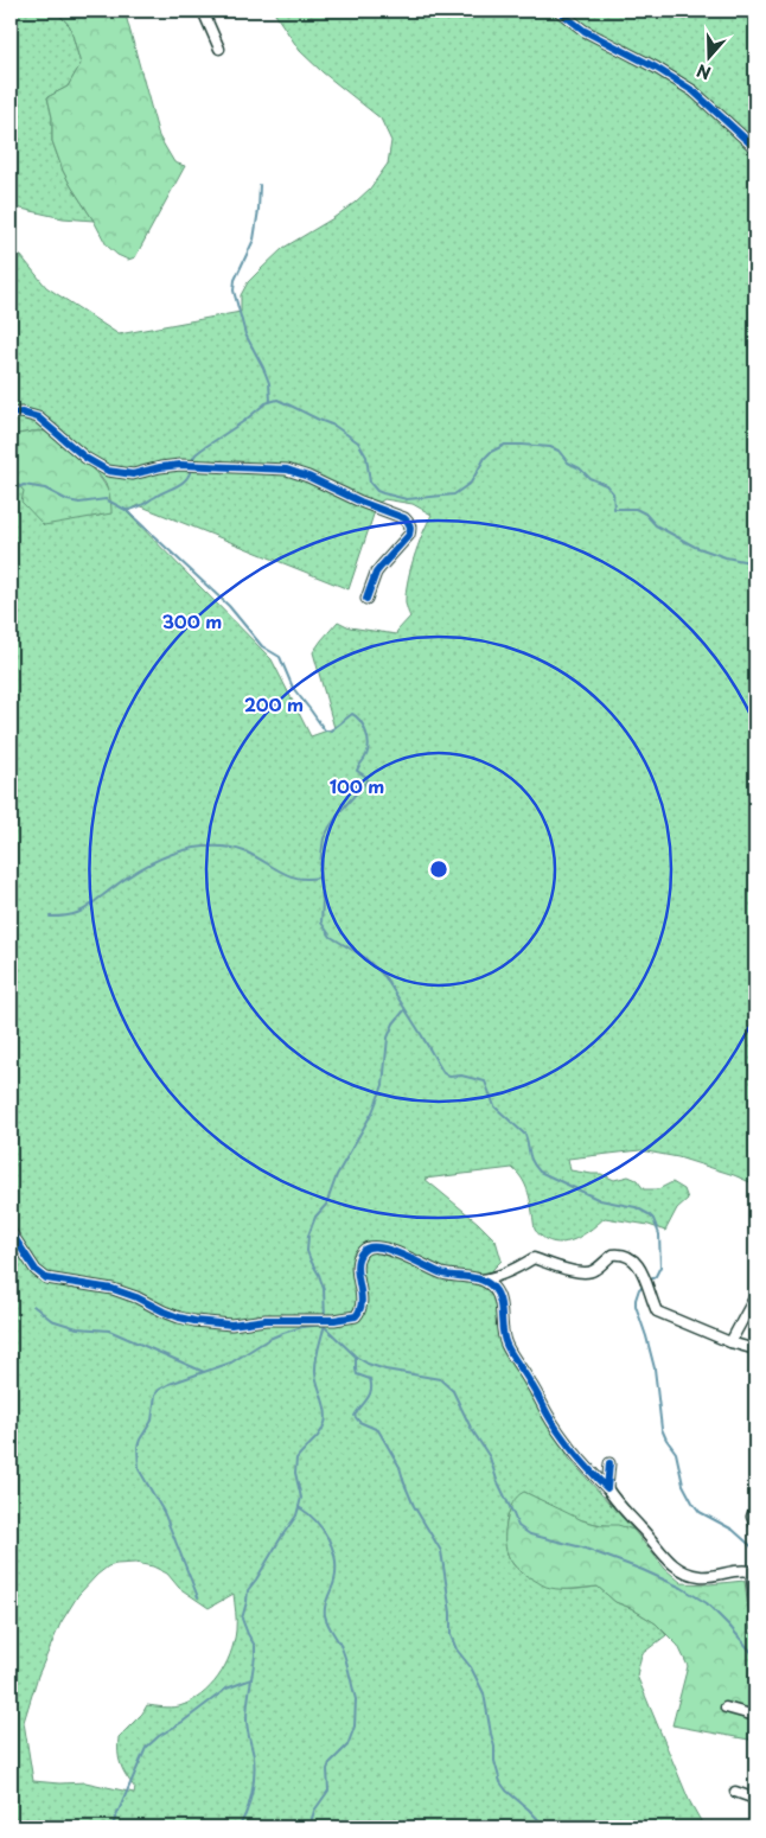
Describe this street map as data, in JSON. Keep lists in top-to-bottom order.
{
  "north": "bottom",
  "rings": ["300 m", "200 m", "100 m"]
}
